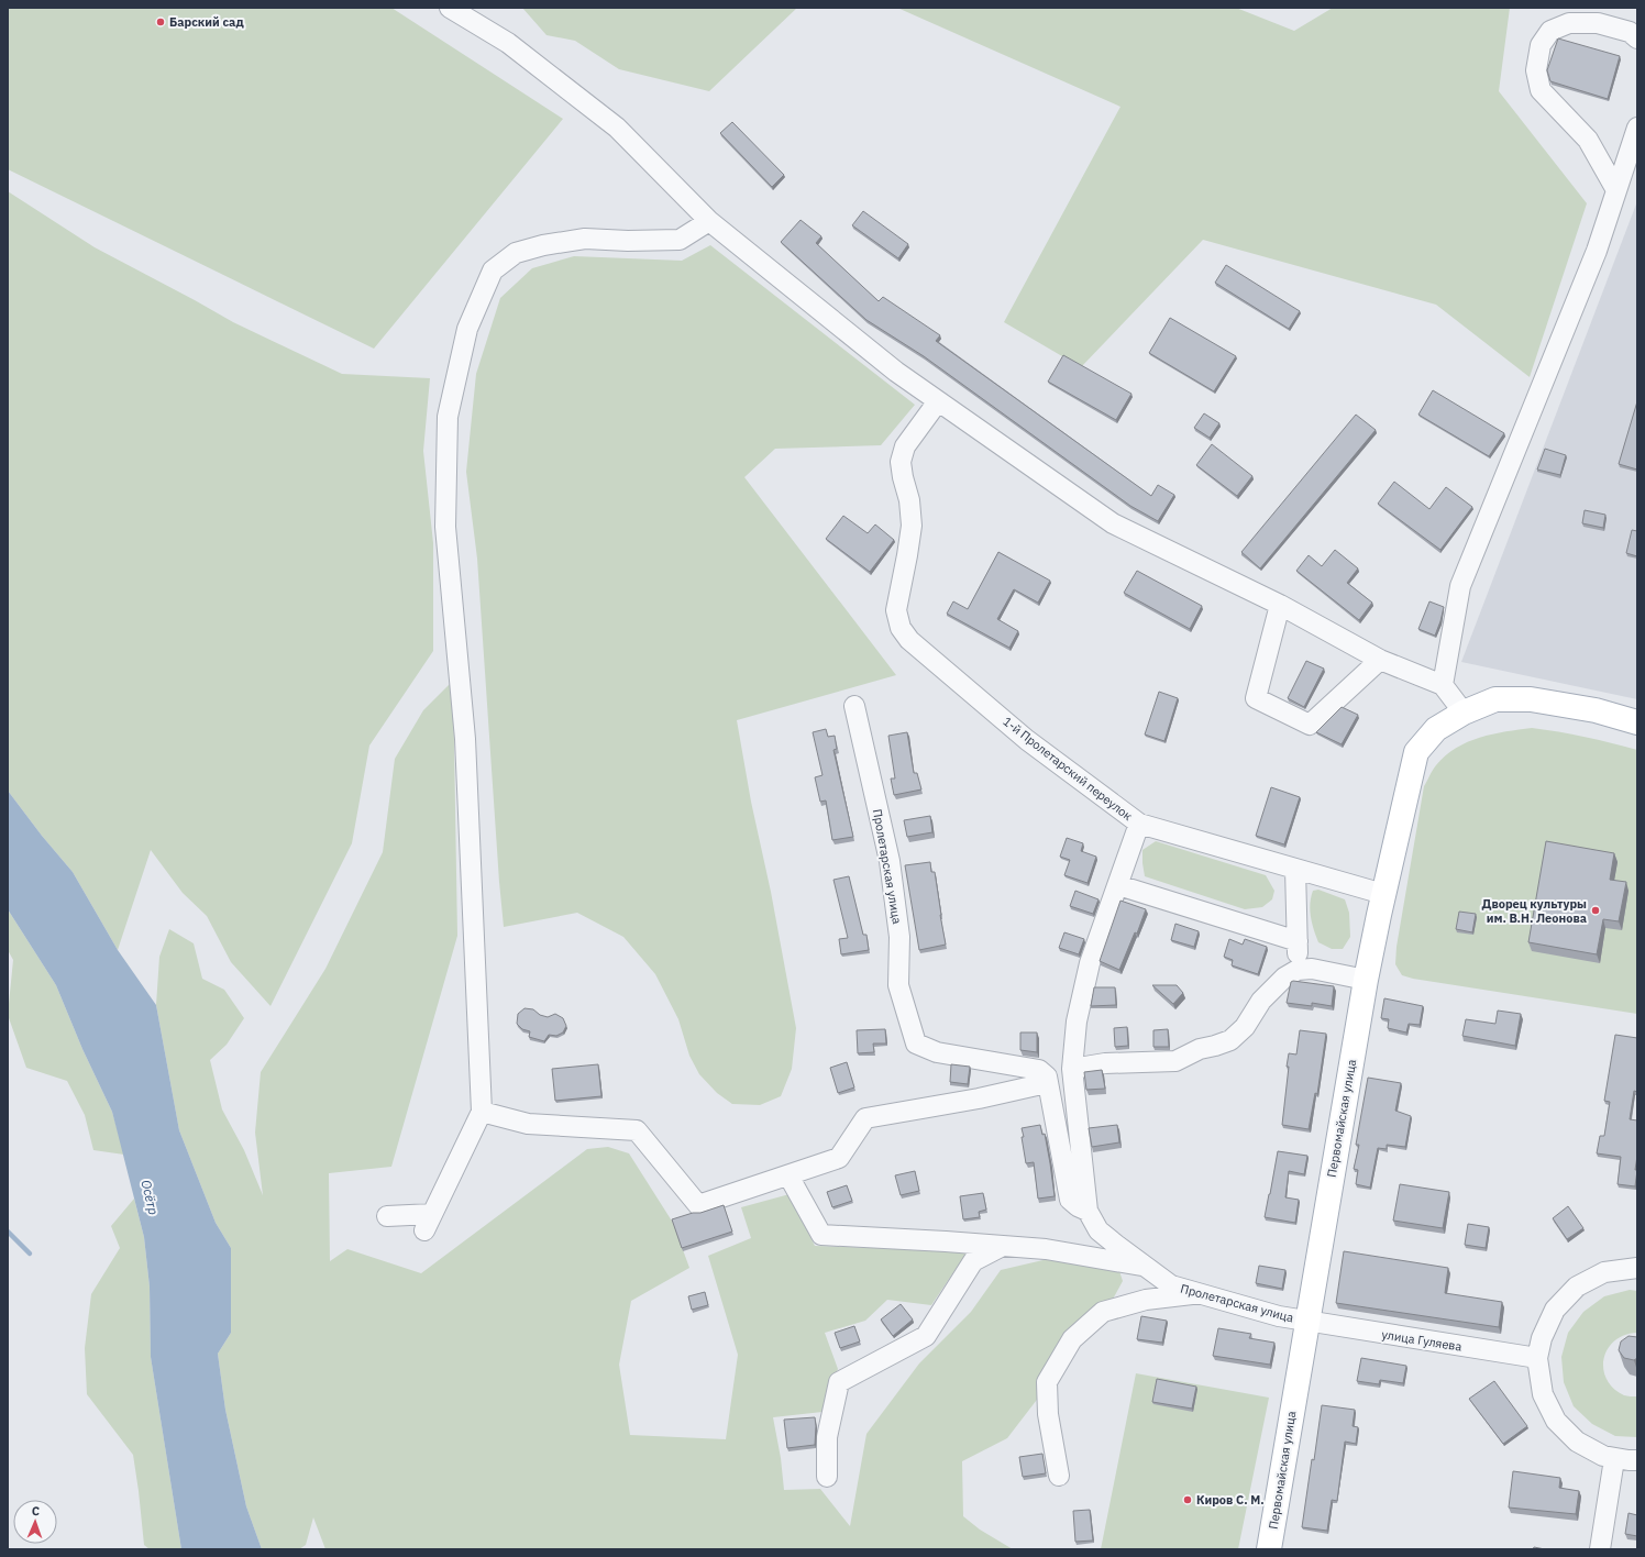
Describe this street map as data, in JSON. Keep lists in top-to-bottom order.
{
  "streets": {
    "main road": ["Первомайская улица"],
    "street": ["1-й Пролетарский переулок", "Пролетарская улица", "улица Гуляева"]
  },
  "crossings": [
    ["1-й Пролетарский переулок", "Первомайская улица"],
    ["Пролетарская улица", "Первомайская улица"],
    ["Пролетарская улица", "улица Гуляева"],
    ["Первомайская улица", "улица Гуляева"]
  ],
  "water": ["Осётр"],
  "places": ["Барский сад", "Дворец культуры им. В.Н. Леонова", "Киров С. М."],
  "north": "top"
}
